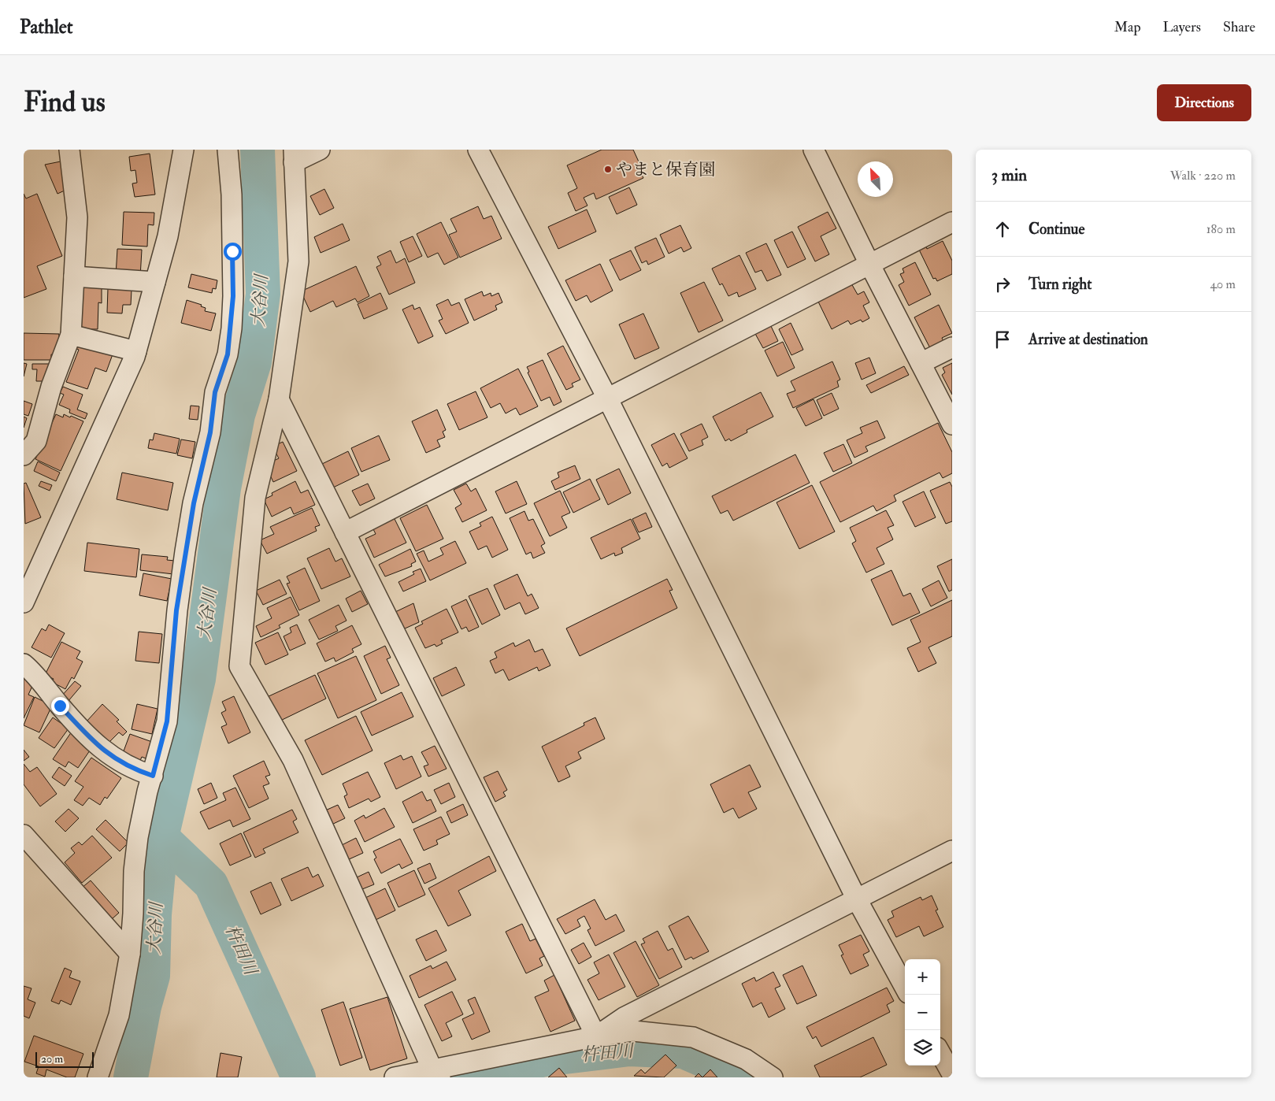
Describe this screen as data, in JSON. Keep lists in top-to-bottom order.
{
  "water": ["大谷川", "杵田川"],
  "places": ["やまと保育園"],
  "scale_bar": "20 m",
  "north": "top left",
  "page": {
    "header": "Pathlet",
    "nav": ["Map", "Layers", "Share"],
    "buttons": "Directions",
    "title": "Find us",
    "heading": ["3 min", "Walk · 220 m"],
    "list": [
      ["Continue", "180 m"],
      ["Turn right", "40 m"],
      "Arrive at destination"
    ],
    "map_buttons": ["+", "−"],
    "scale": "20 m"
  }
}
